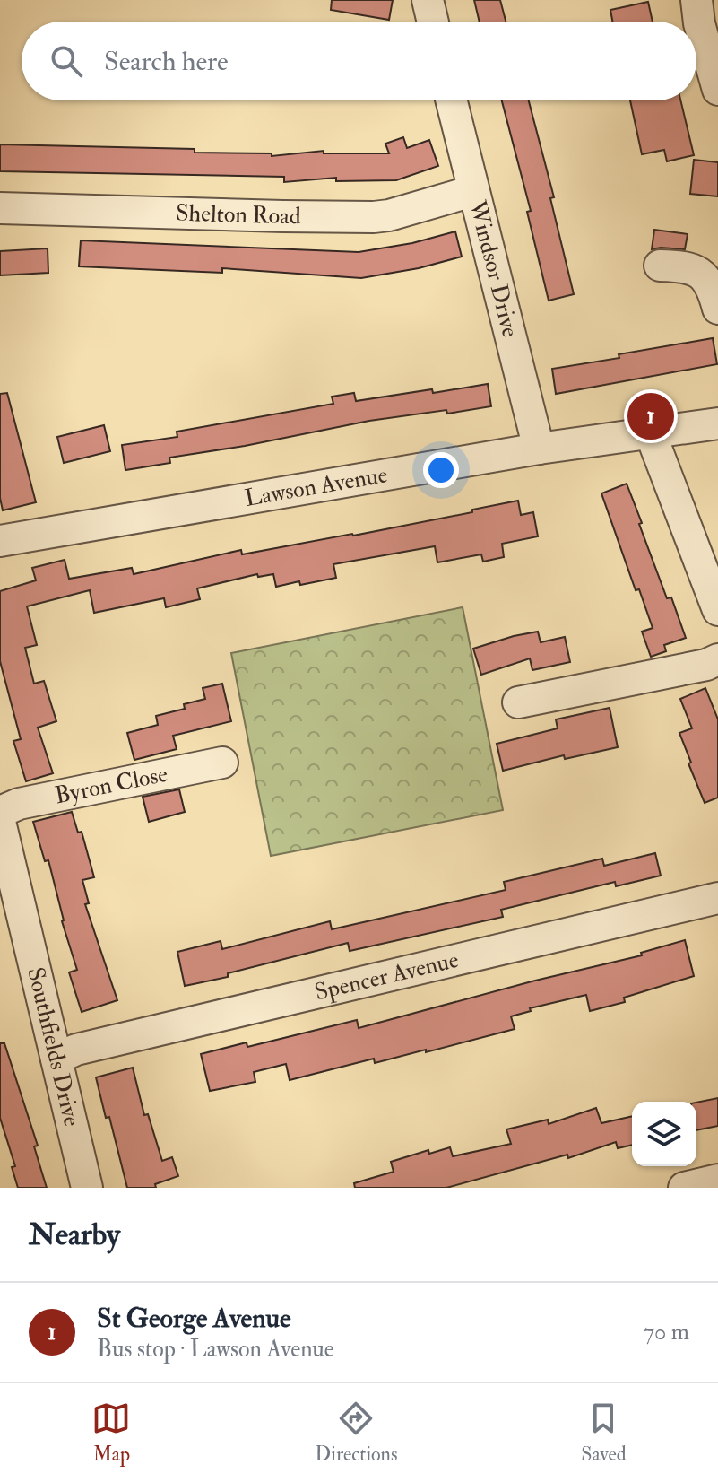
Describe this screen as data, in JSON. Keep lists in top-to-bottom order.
{
  "streets": {
    "street": [
      "Shelton Road",
      "Windsor Drive",
      "Lawson Avenue",
      "Byron Close",
      "Spencer Avenue",
      "Southfields Drive"
    ]
  },
  "crossings": [
    ["Shelton Road", "Windsor Drive"],
    ["Windsor Drive", "Lawson Avenue"],
    ["Spencer Avenue", "Southfields Drive"]
  ],
  "page": {
    "search": "Search here",
    "pins": "1",
    "heading": "Nearby",
    "list": [
      {
        "mark": "1",
        "name": "St George Avenue",
        "note": "Bus stop · Lawson Avenue",
        "value": "70 m"
      }
    ],
    "nav": ["Map", "Directions", "Saved"]
  }
}
